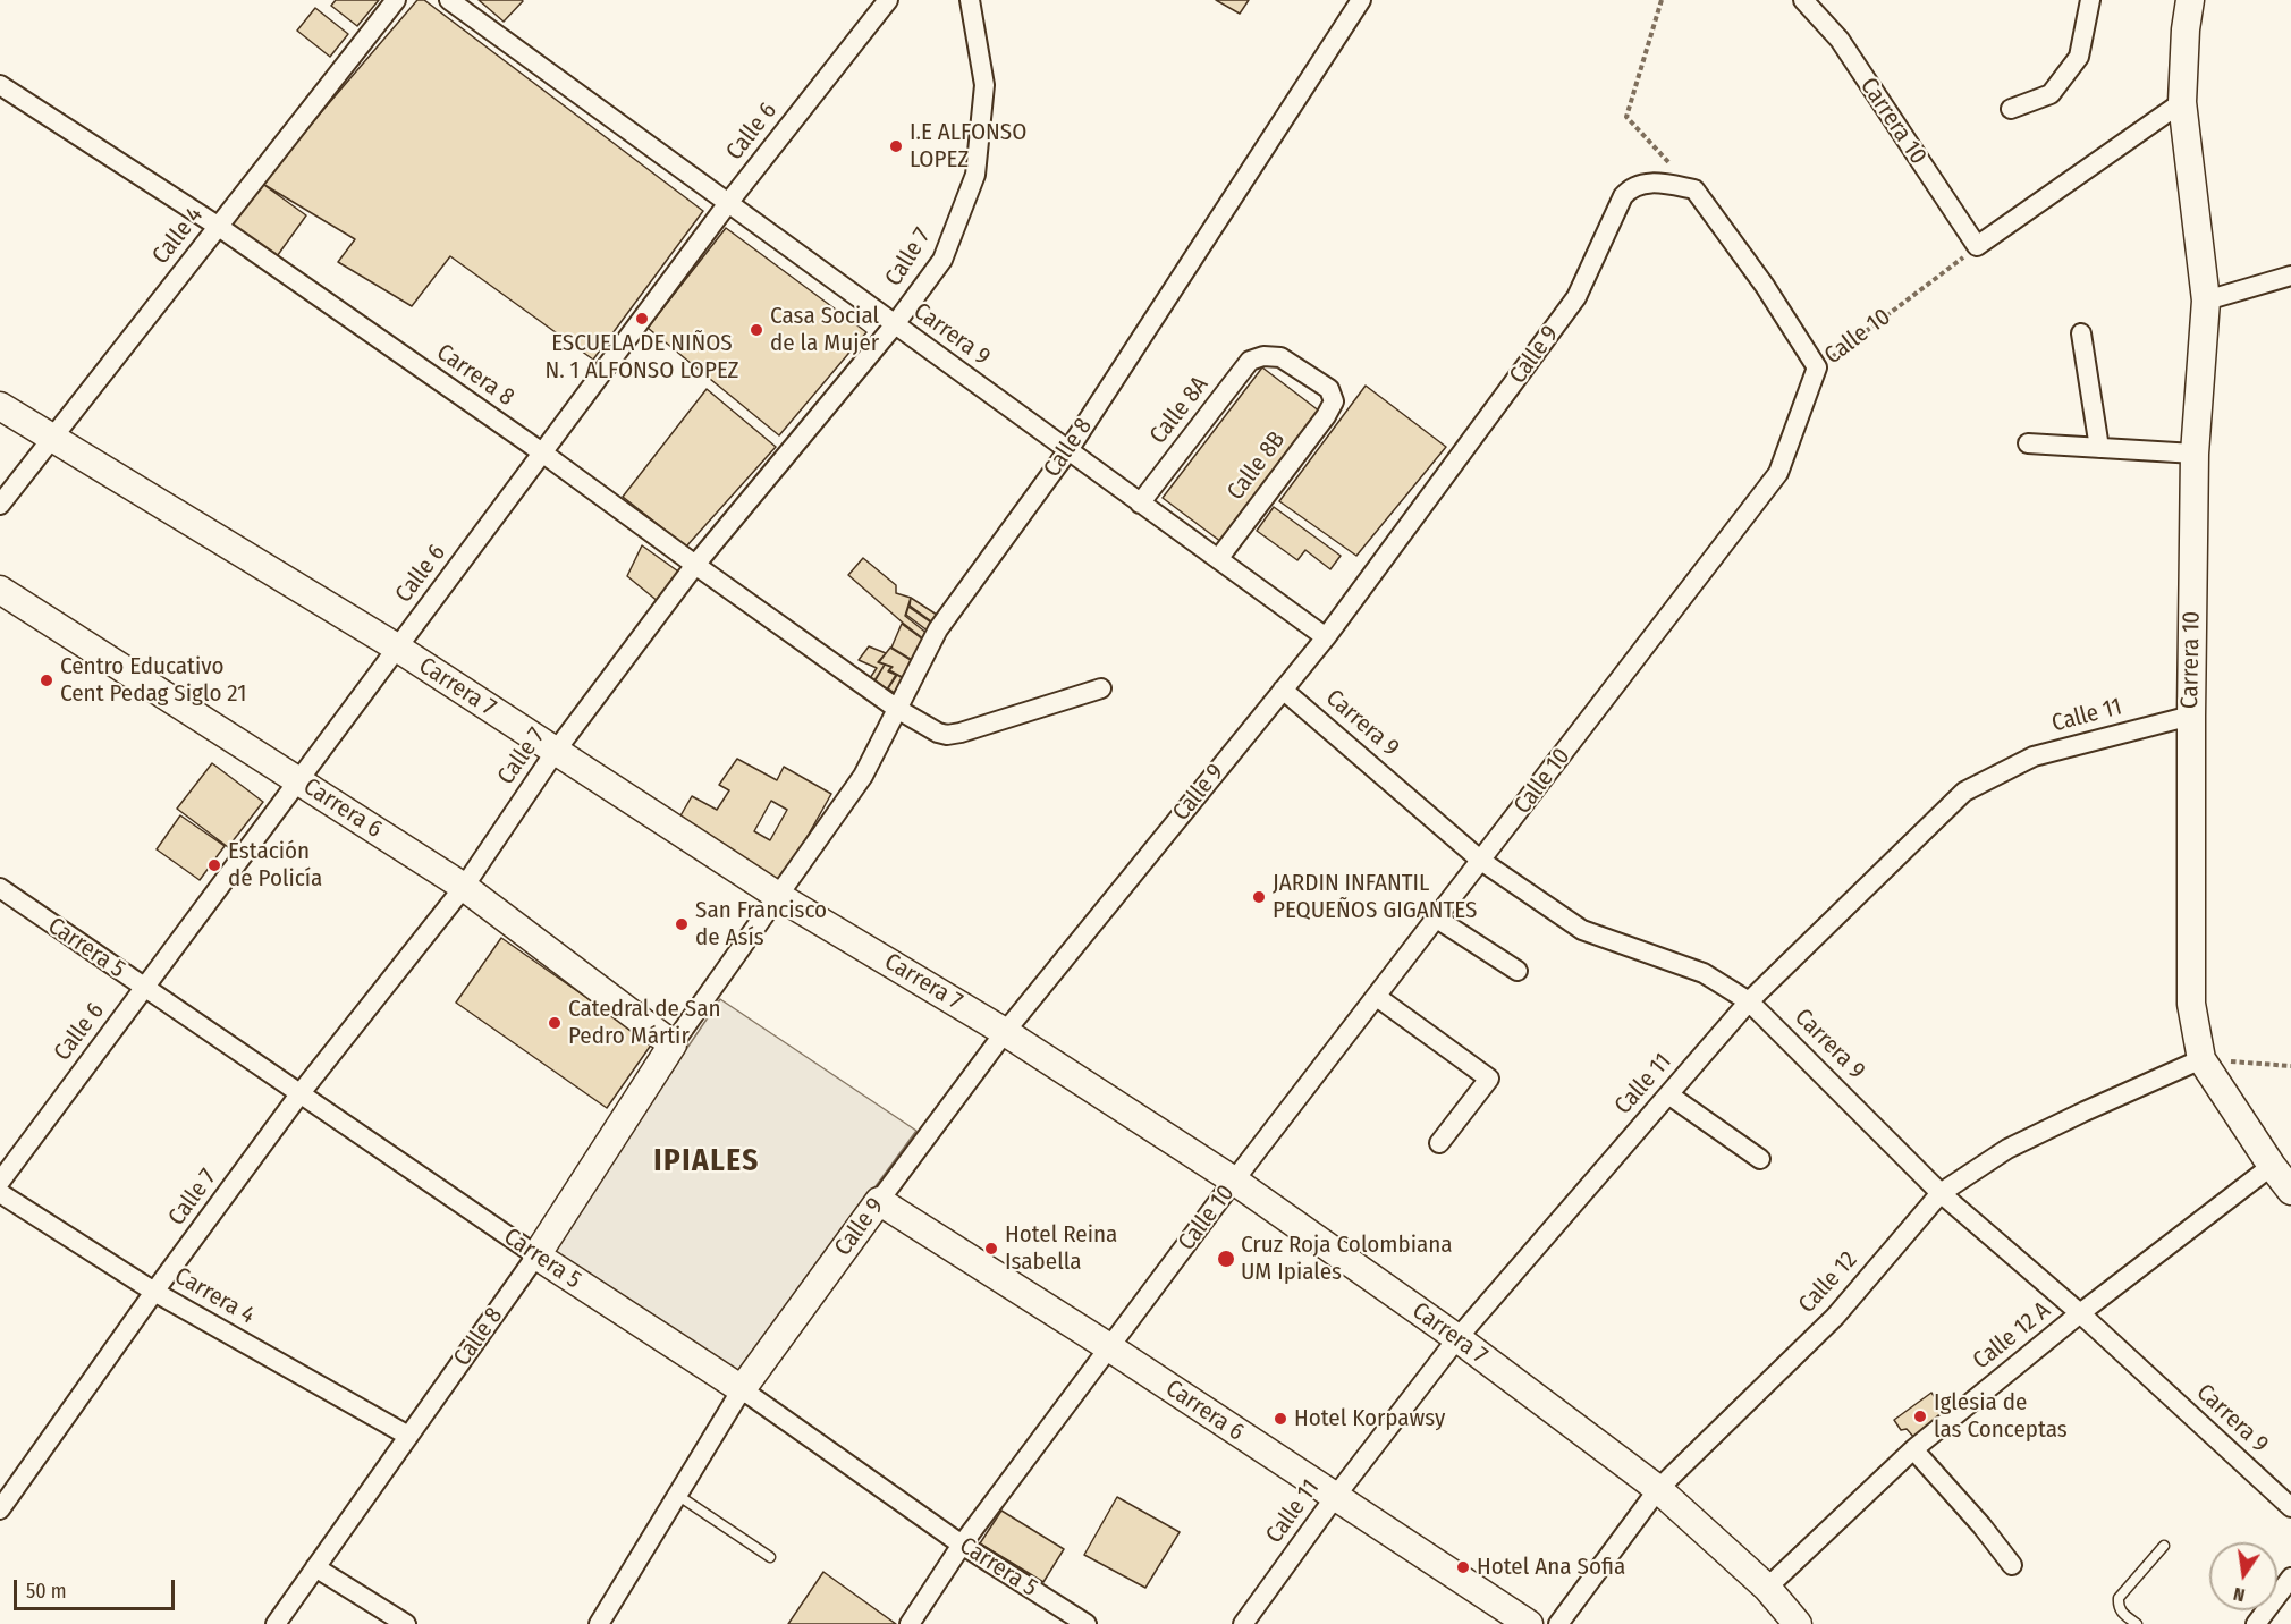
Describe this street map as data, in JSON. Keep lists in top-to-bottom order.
{
  "streets": {
    "main road": [
      "Carrera 10",
      "Calle 9",
      "Calle 8",
      "Carrera 7",
      "Carrera 6",
      "Carrera 5"
    ],
    "street": [
      "Calle 6",
      "Calle 4",
      "Calle 7",
      "Carrera 9",
      "Calle 10",
      "Carrera 8",
      "Calle 8A",
      "Calle 8B",
      "Calle 11",
      "Calle 12",
      "Carrera 4",
      "Calle 12 A"
    ]
  },
  "crossings": [
    ["Carrera 10", "Calle 10"],
    ["Carrera 10", "Calle 11"],
    ["Carrera 10", "Calle 12"],
    ["Carrera 10", "Calle 12 A"],
    ["Calle 6", "Carrera 9"],
    ["Calle 6", "Carrera 8"],
    ["Calle 6", "Carrera 7"],
    ["Calle 6", "Carrera 6"],
    ["Calle 6", "Carrera 5"],
    ["Calle 4", "Carrera 8"],
    ["Calle 4", "Carrera 7"],
    ["Calle 7", "Carrera 9"],
    ["Calle 7", "Carrera 8"],
    ["Calle 7", "Carrera 7"],
    ["Calle 7", "Carrera 6"],
    ["Calle 7", "Carrera 5"],
    ["Calle 7", "Carrera 4"],
    ["Carrera 9", "Calle 10"],
    ["Carrera 9", "Calle 9"],
    ["Carrera 9", "Calle 8A"],
    ["Carrera 9", "Calle 8"],
    ["Carrera 9", "Calle 8B"],
    ["Carrera 9", "Calle 11"],
    ["Carrera 9", "Calle 12"],
    ["Carrera 9", "Calle 12 A"],
    ["Calle 10", "Carrera 7"],
    ["Calle 10", "Carrera 6"],
    ["Calle 10", "Carrera 5"],
    ["Calle 9", "Carrera 7"],
    ["Calle 9", "Carrera 6"],
    ["Calle 9", "Carrera 5"],
    ["Carrera 8", "Calle 8"],
    ["Calle 8A", "Calle 8B"],
    ["Calle 8", "Carrera 7"],
    ["Calle 8", "Carrera 6"],
    ["Calle 8", "Carrera 5"],
    ["Calle 8", "Carrera 4"],
    ["Carrera 7", "Calle 11"],
    ["Carrera 7", "Calle 12"],
    ["Carrera 7", "Calle 12 A"],
    ["Calle 11", "Carrera 6"]
  ],
  "districts": ["IPIALES"],
  "places": [
    "I.E ALFONSO LOPEZ",
    "ESCUELA DE NIÑOS N. 1 ALFONSO LOPEZ",
    "Casa Social de la Mujer",
    "Centro Educativo Cent Pedag Siglo 21",
    "Estación de Policía",
    "JARDIN INFANTIL PEQUEÑOS GIGANTES",
    "San Francisco de Asís",
    "Catedral de San Pedro Mártir",
    "Hotel Reina Isabella",
    "Cruz Roja Colombiana UM Ipiales",
    "Iglesia de las Conceptas",
    "Hotel Korpawsy",
    "Hotel Ana Sofia"
  ],
  "scale_bar": "50 m",
  "north": "bottom"
}
